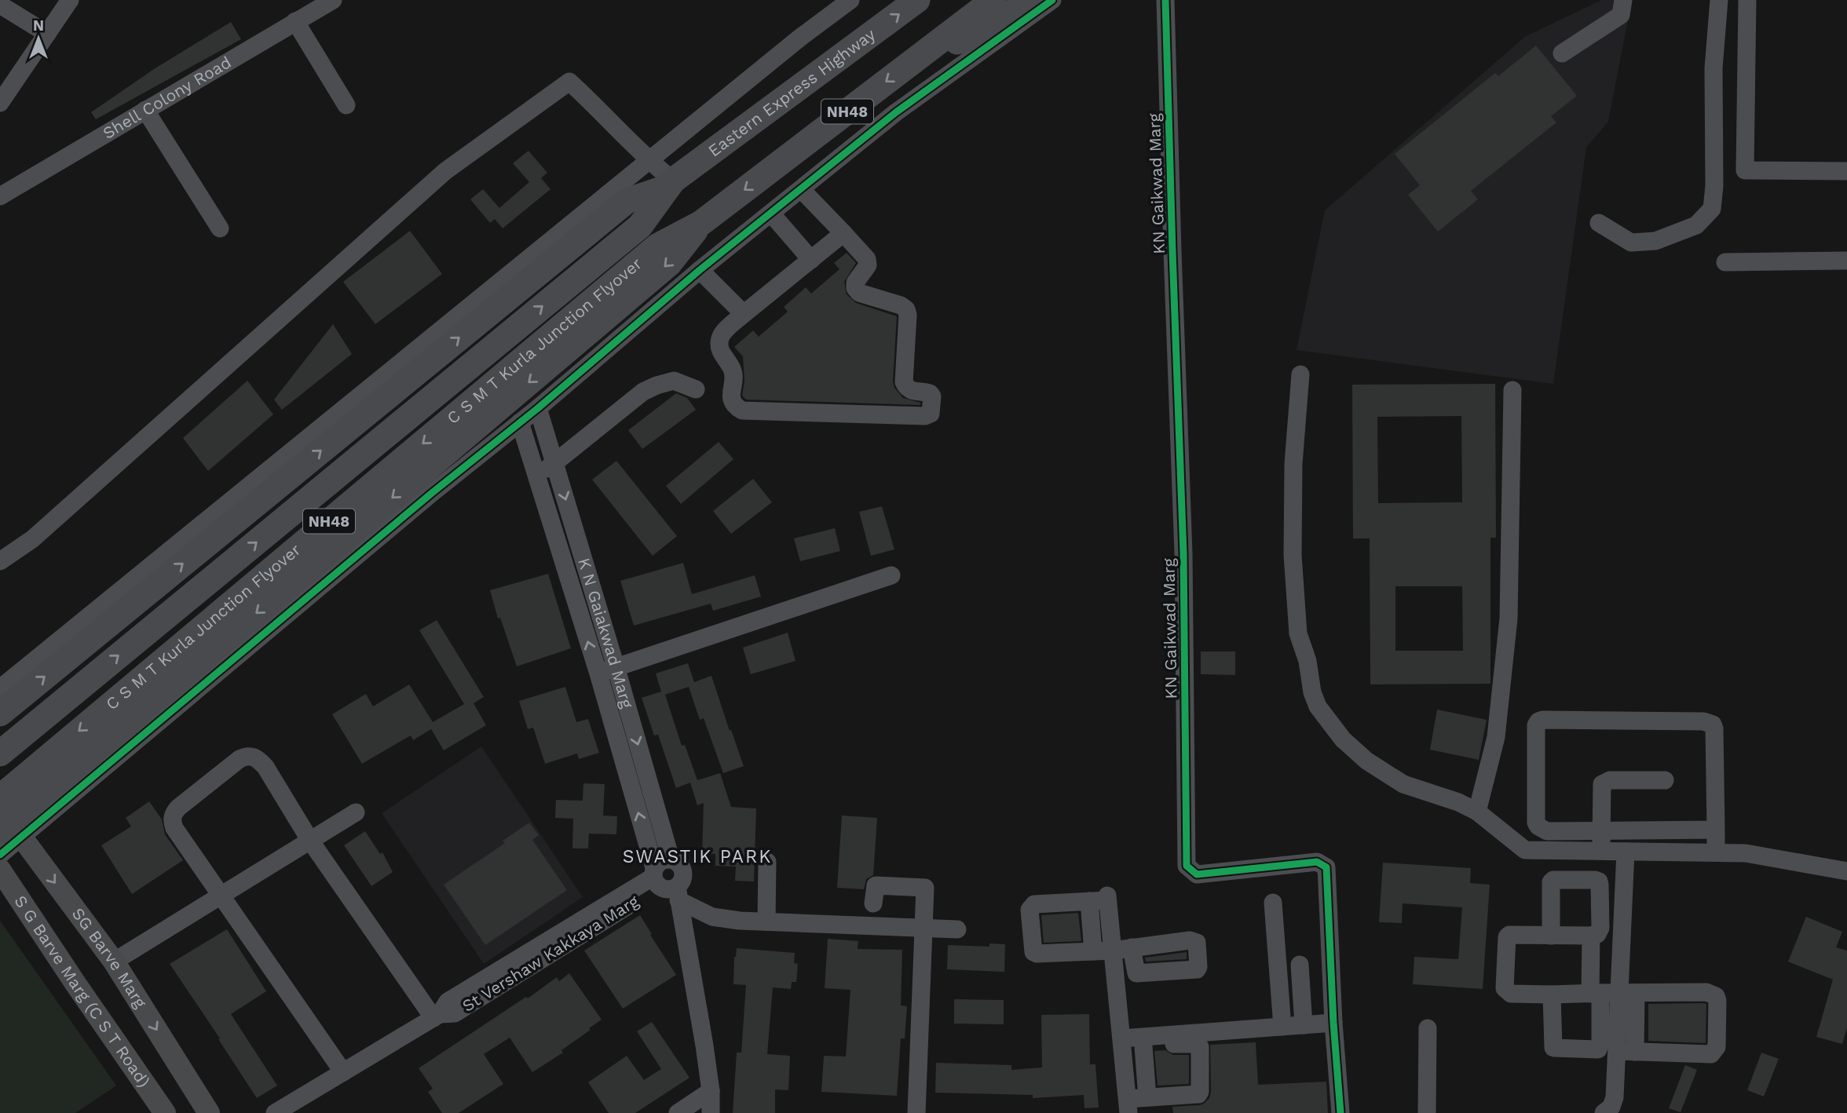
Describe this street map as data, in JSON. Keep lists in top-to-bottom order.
{
  "streets": {
    "highway": ["Eastern Express Highway", "NH48", "C S M T Kurla Junction Flyover"],
    "main road": ["SG Barve Marg", "S G Barve Marg (C S T Road)"],
    "street": [
      "Shell Colony Road",
      "KN Gaikwad Marg",
      "K N Gaiakwad Marg",
      "St Vershaw Kakkaya Marg"
    ]
  },
  "crossings": [
    ["Eastern Express Highway", "C S M T Kurla Junction Flyover"],
    ["NH48", "C S M T Kurla Junction Flyover"],
    ["K N Gaiakwad Marg", "St Vershaw Kakkaya Marg"]
  ],
  "one_way": ["SG Barve Marg"],
  "districts": ["SWASTIK PARK"],
  "north": "top"
}
